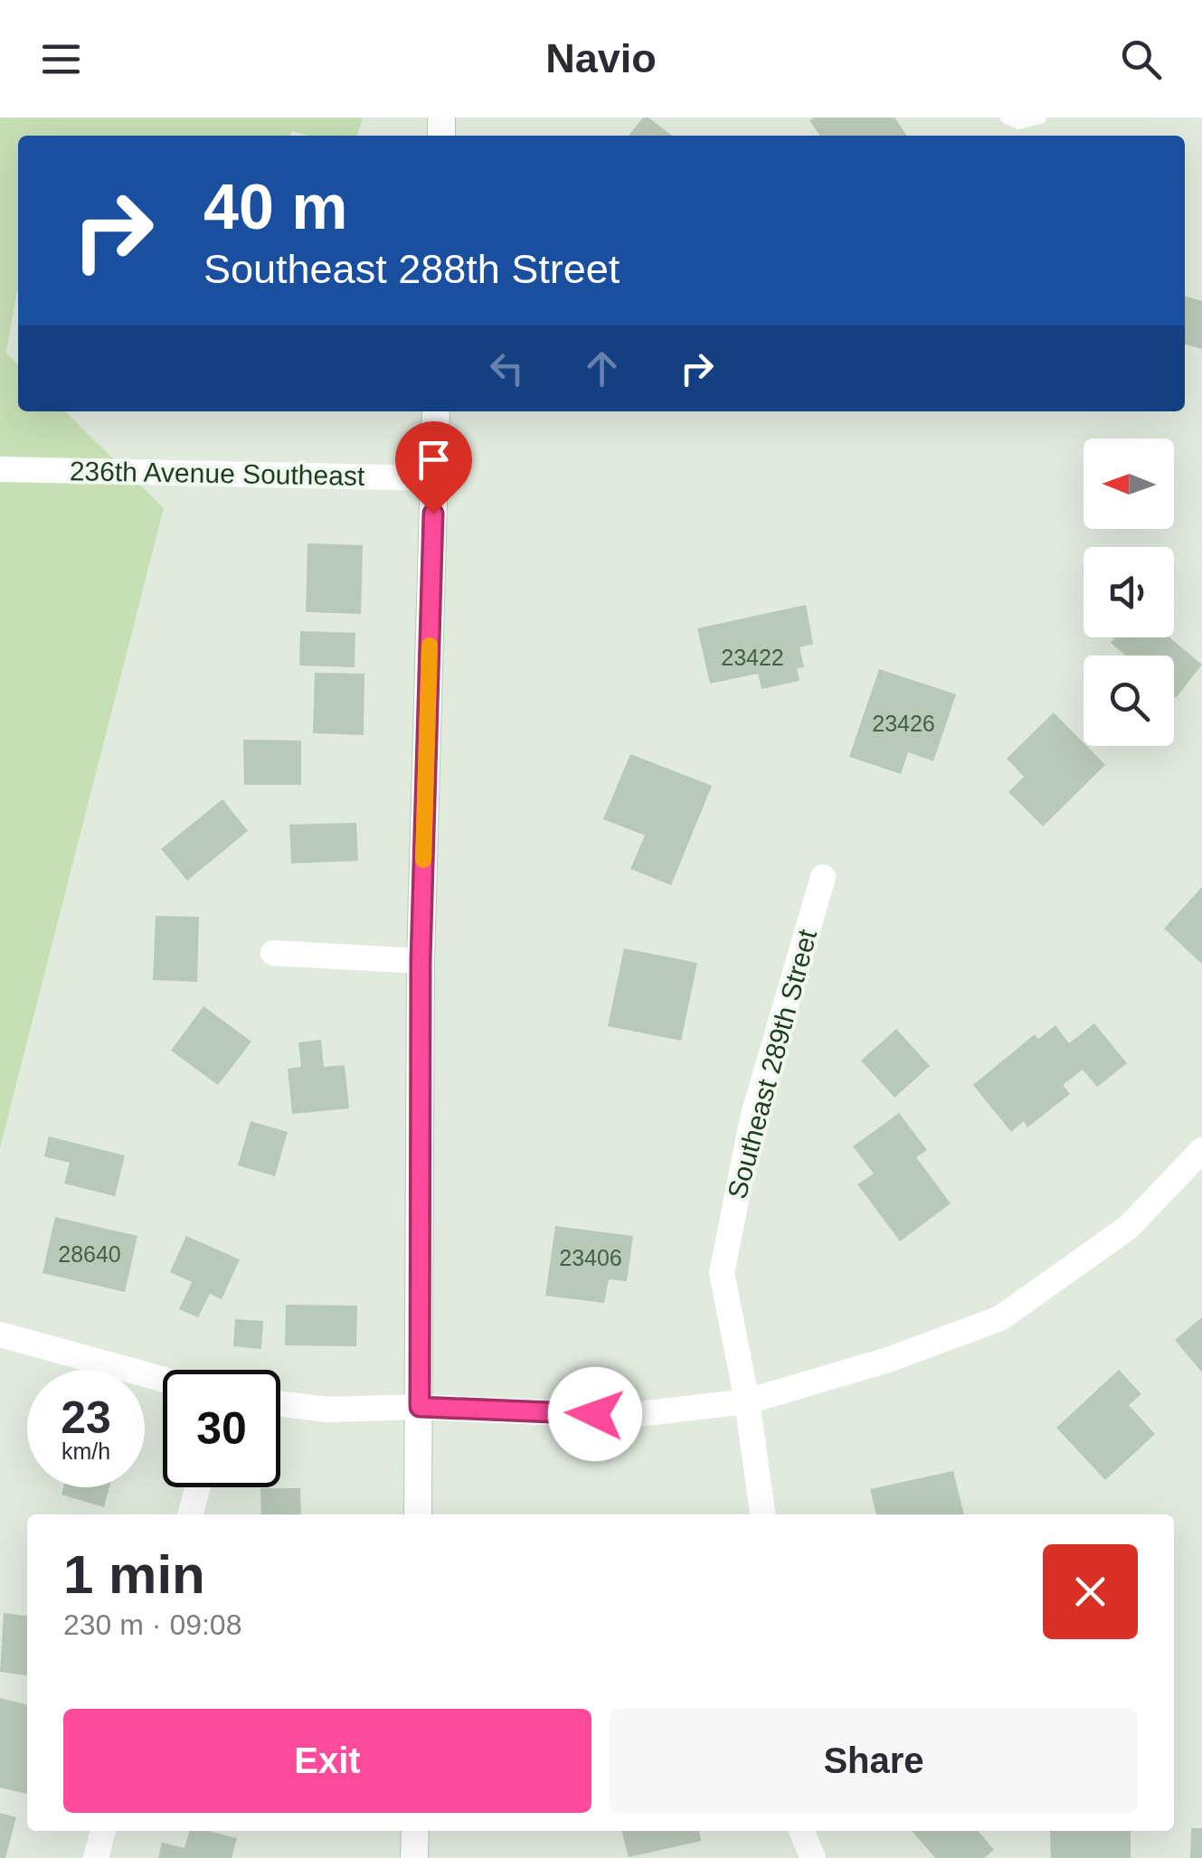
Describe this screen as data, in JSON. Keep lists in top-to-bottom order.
{
  "streets": {
    "street": ["236th Avenue Southeast", "Southeast 289th Street"]
  },
  "house_numbers": [
    "23422",
    "23426",
    "28640",
    "23406"
  ],
  "north": "left",
  "page": {
    "header": "Navio",
    "turn": ["40 m", "Southeast 288th Street"],
    "speed": "23 km/h",
    "limit": "30",
    "heading": ["1 min", "230 m · 09:08"],
    "buttons": ["Exit", "Share"]
  }
}
